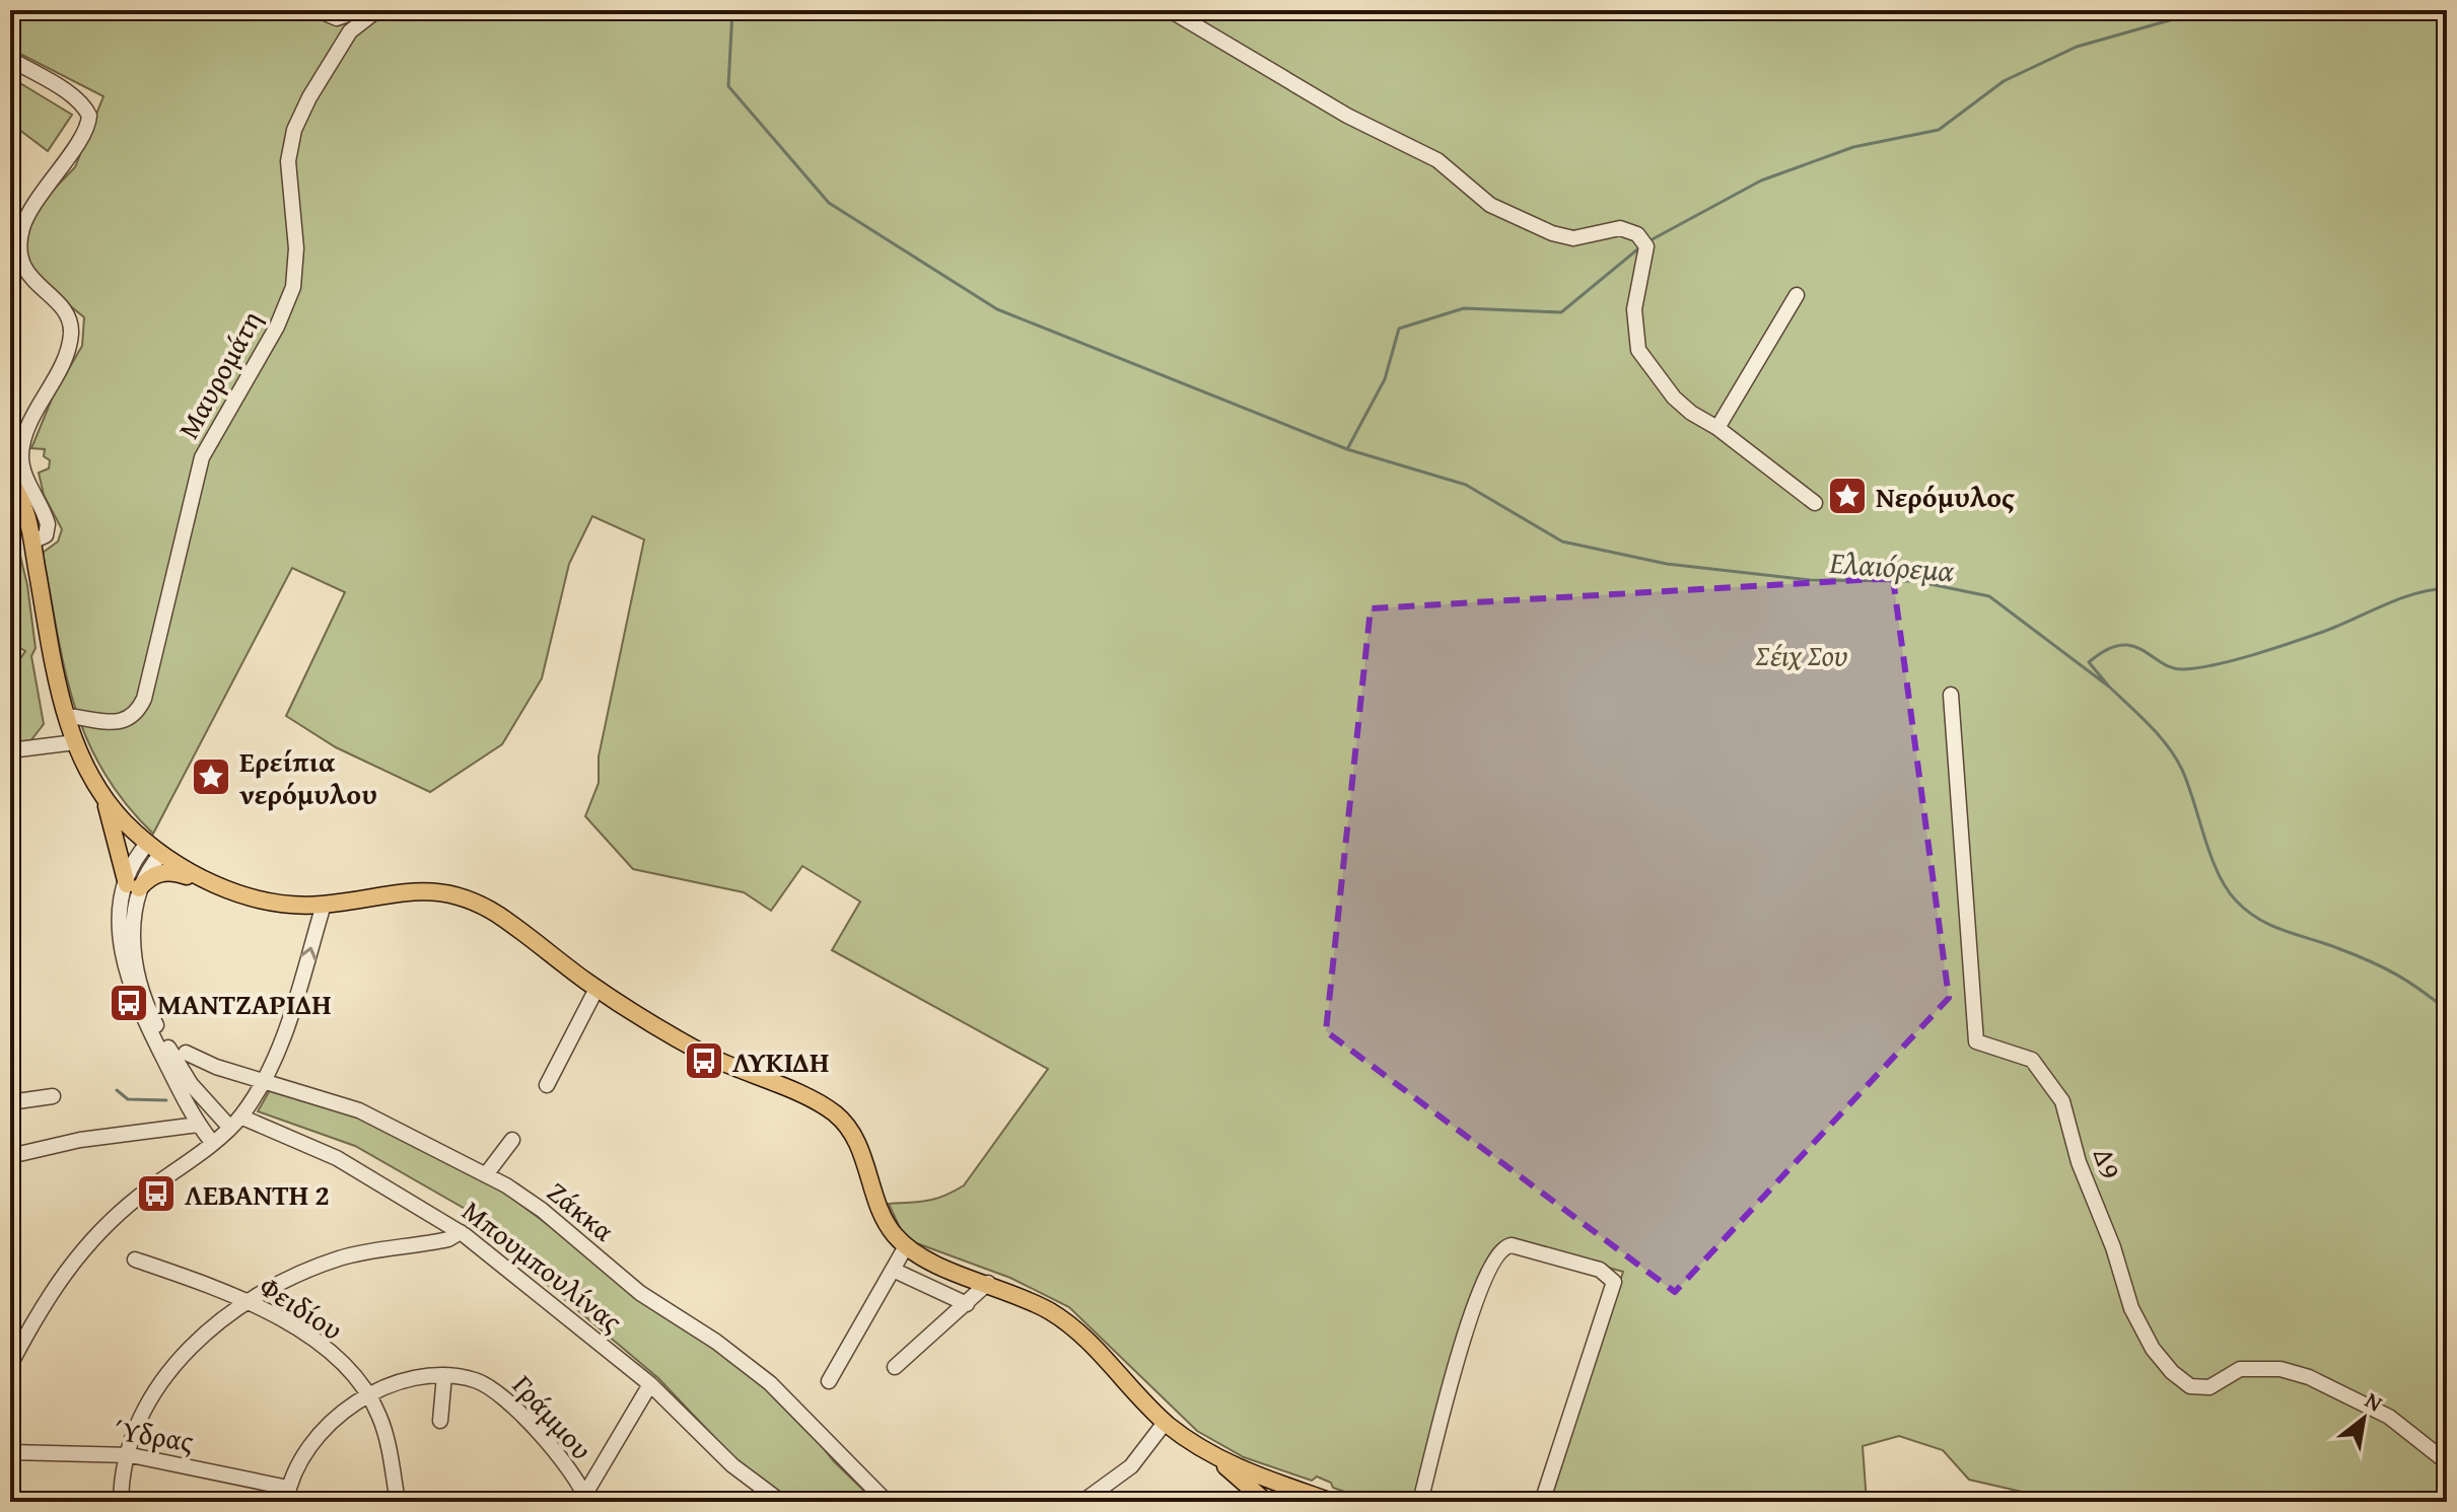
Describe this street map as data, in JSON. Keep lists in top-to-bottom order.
{
  "streets": {
    "street": [
      "Μαυρομάτη",
      "Δ9",
      "Ζάκκα",
      "Μπουμπουλίνας",
      "Φειδίου",
      "Γράμμου",
      "Ύδρας"
    ]
  },
  "crossings": [
    ["Φειδίου", "Γράμμου"],
    ["Γράμμου", "Ύδρας"]
  ],
  "water": ["Ελαιόρεμα"],
  "parks": ["Σέιχ Σου"],
  "places": {
    "place": ["Νερόμυλος", "Ερείπια νερόμυλου"],
    "bus stop": ["ΜΑΝΤΖΑΡΙΔΗ", "ΛΥΚΙΔΗ", "ΛΕΒΑΝΤΗ 2"]
  },
  "north": "top right"
}
